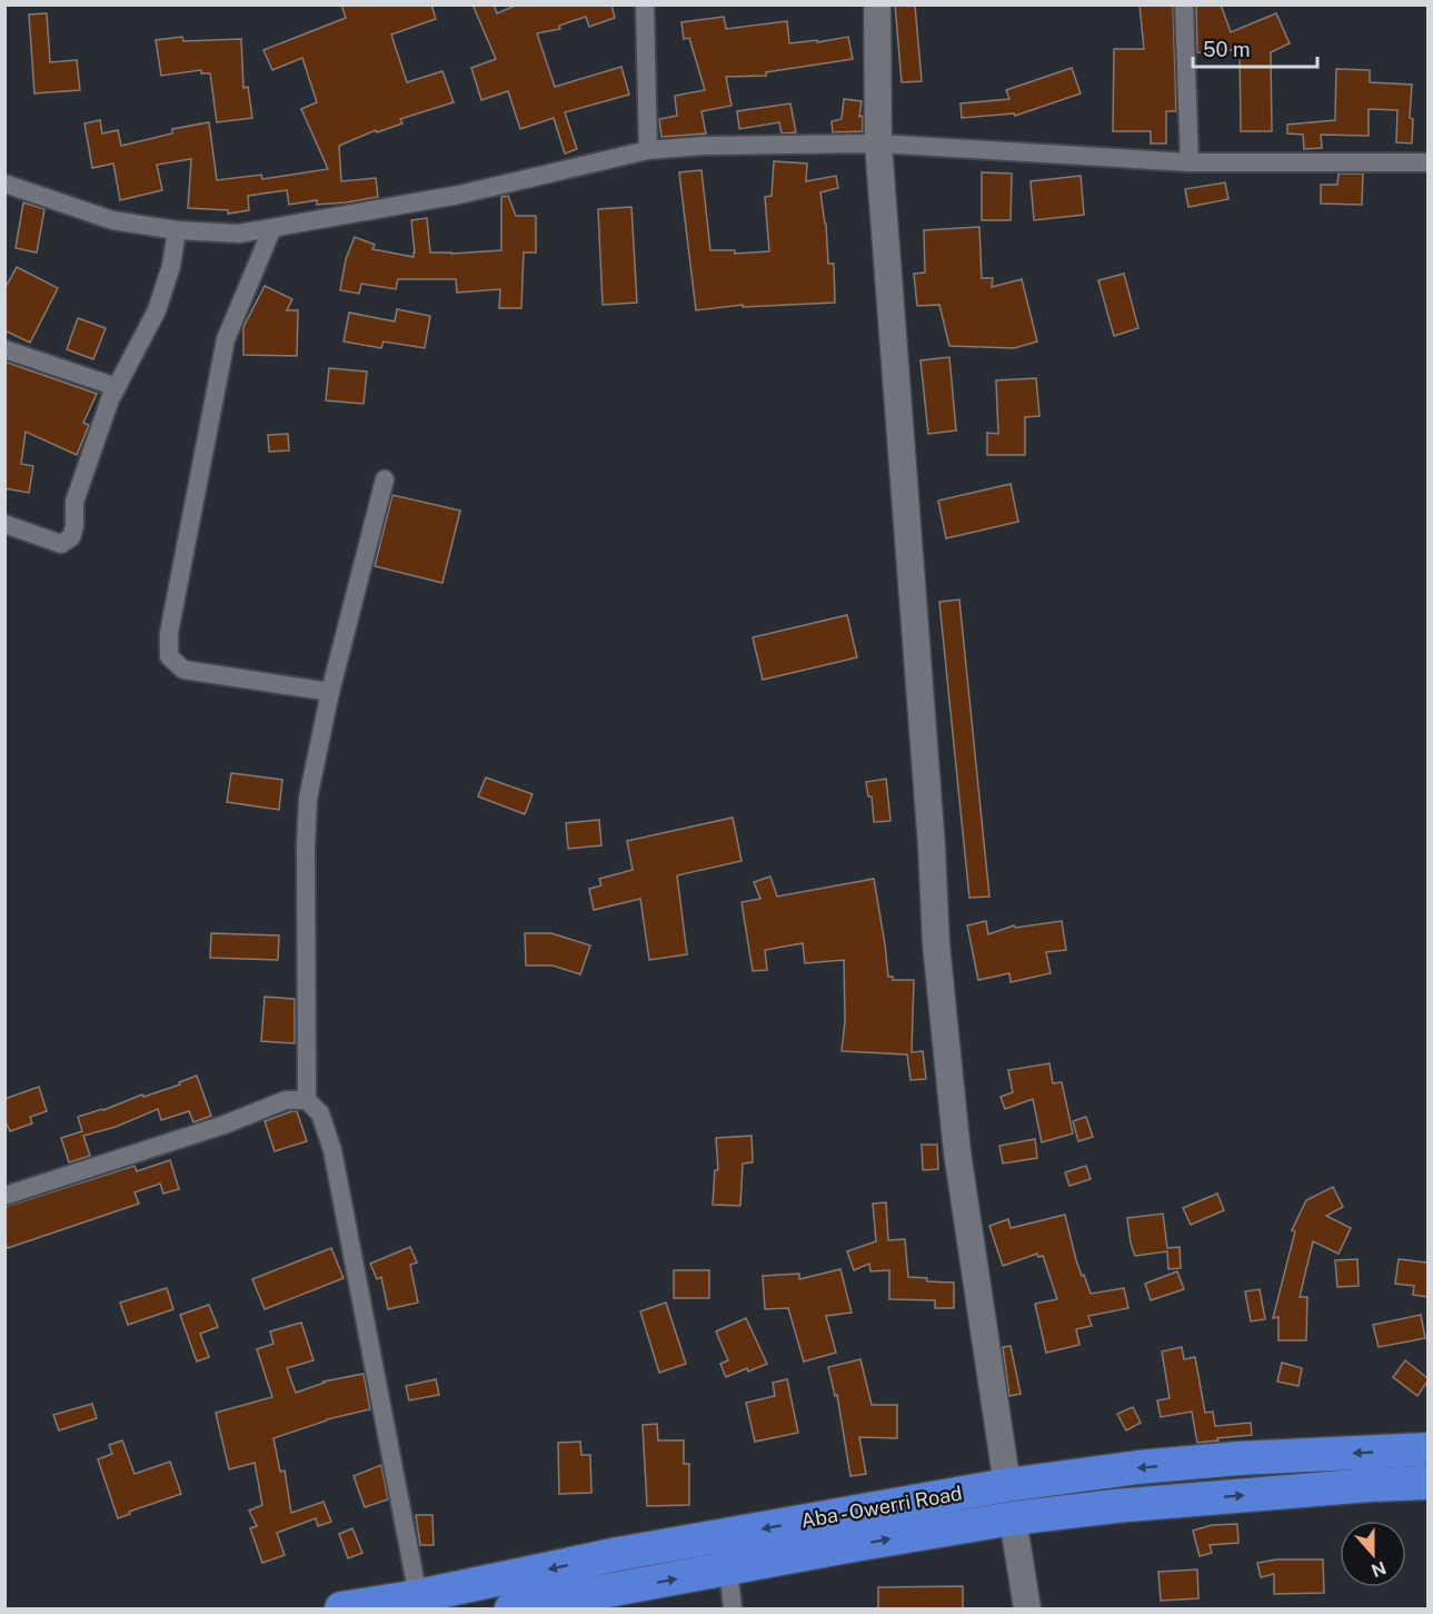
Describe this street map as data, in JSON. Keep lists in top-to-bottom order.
{
  "streets": {
    "highway": ["Aba - Owerri Road"]
  },
  "scale_bar": "50 m",
  "north": "bottom"
}
